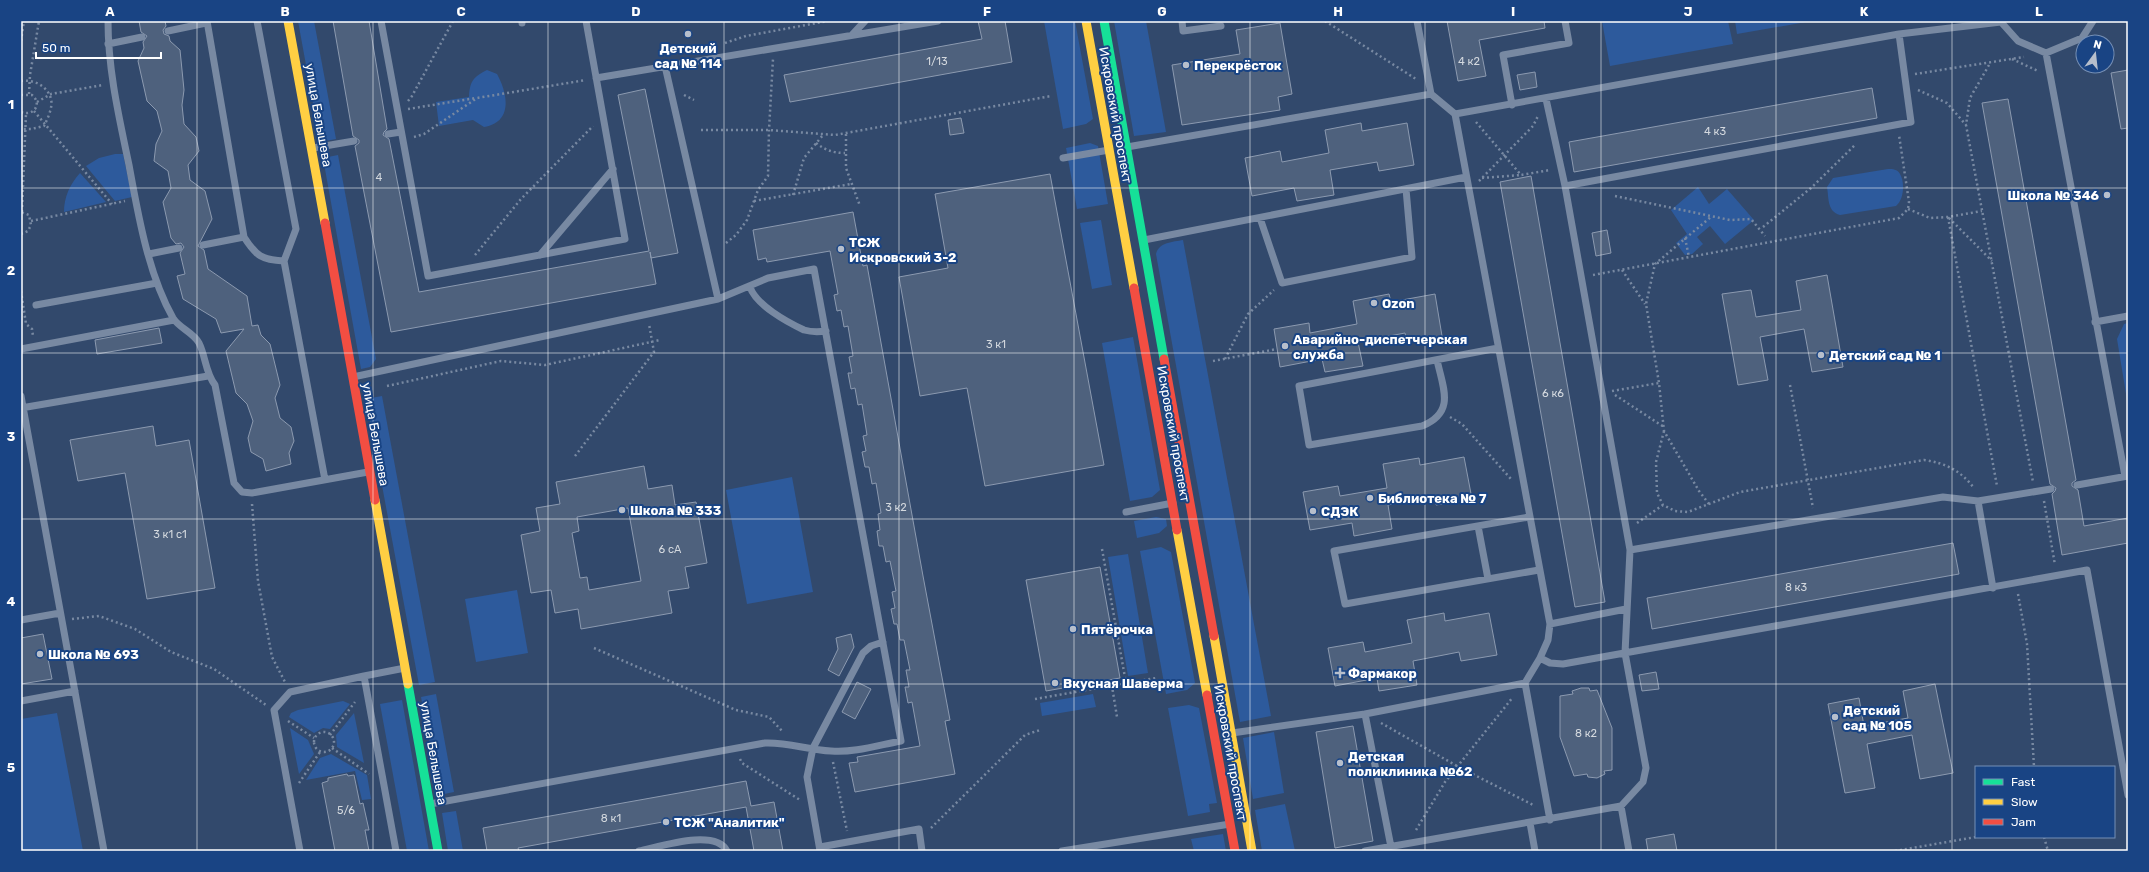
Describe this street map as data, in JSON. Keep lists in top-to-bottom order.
{
  "streets": {
    "street": ["улица Белышева", "Искровский проспект"]
  },
  "places": {
    "other": [
      "Детский сад № 114",
      "Перекрёсток",
      "Школа № 346",
      "ТСЖ Искровский 3-2",
      "Ozon",
      "Аварийно-диспетчерская служба",
      "Детский сад № 1",
      "Библиотека № 7",
      "Школа № 333",
      "СДЭК",
      "Пятёрочка",
      "Школа № 693",
      "Вкусная Шаверма",
      "Детский сад № 105",
      "Детская поликлиника №62",
      "ТСЖ \"Аналитик\""
    ],
    "health": ["Фармакор"]
  },
  "house_numbers": [
    "1/13",
    "4 к2",
    "4 к3",
    "4",
    "3 к1",
    "6 к6",
    "3 к2",
    "3 к1 с1",
    "6 сА",
    "8 к3",
    "8 к2",
    "5/6",
    "8 к1"
  ],
  "legend": ["Fast", "Slow", "Jam"],
  "scale_bar": "50 m",
  "north": "top",
  "grid": {
    "columns": [
      "A",
      "B",
      "C",
      "D",
      "E",
      "F",
      "G",
      "H",
      "I",
      "J",
      "K",
      "L"
    ],
    "rows": [
      "1",
      "2",
      "3",
      "4",
      "5"
    ]
  }
}
